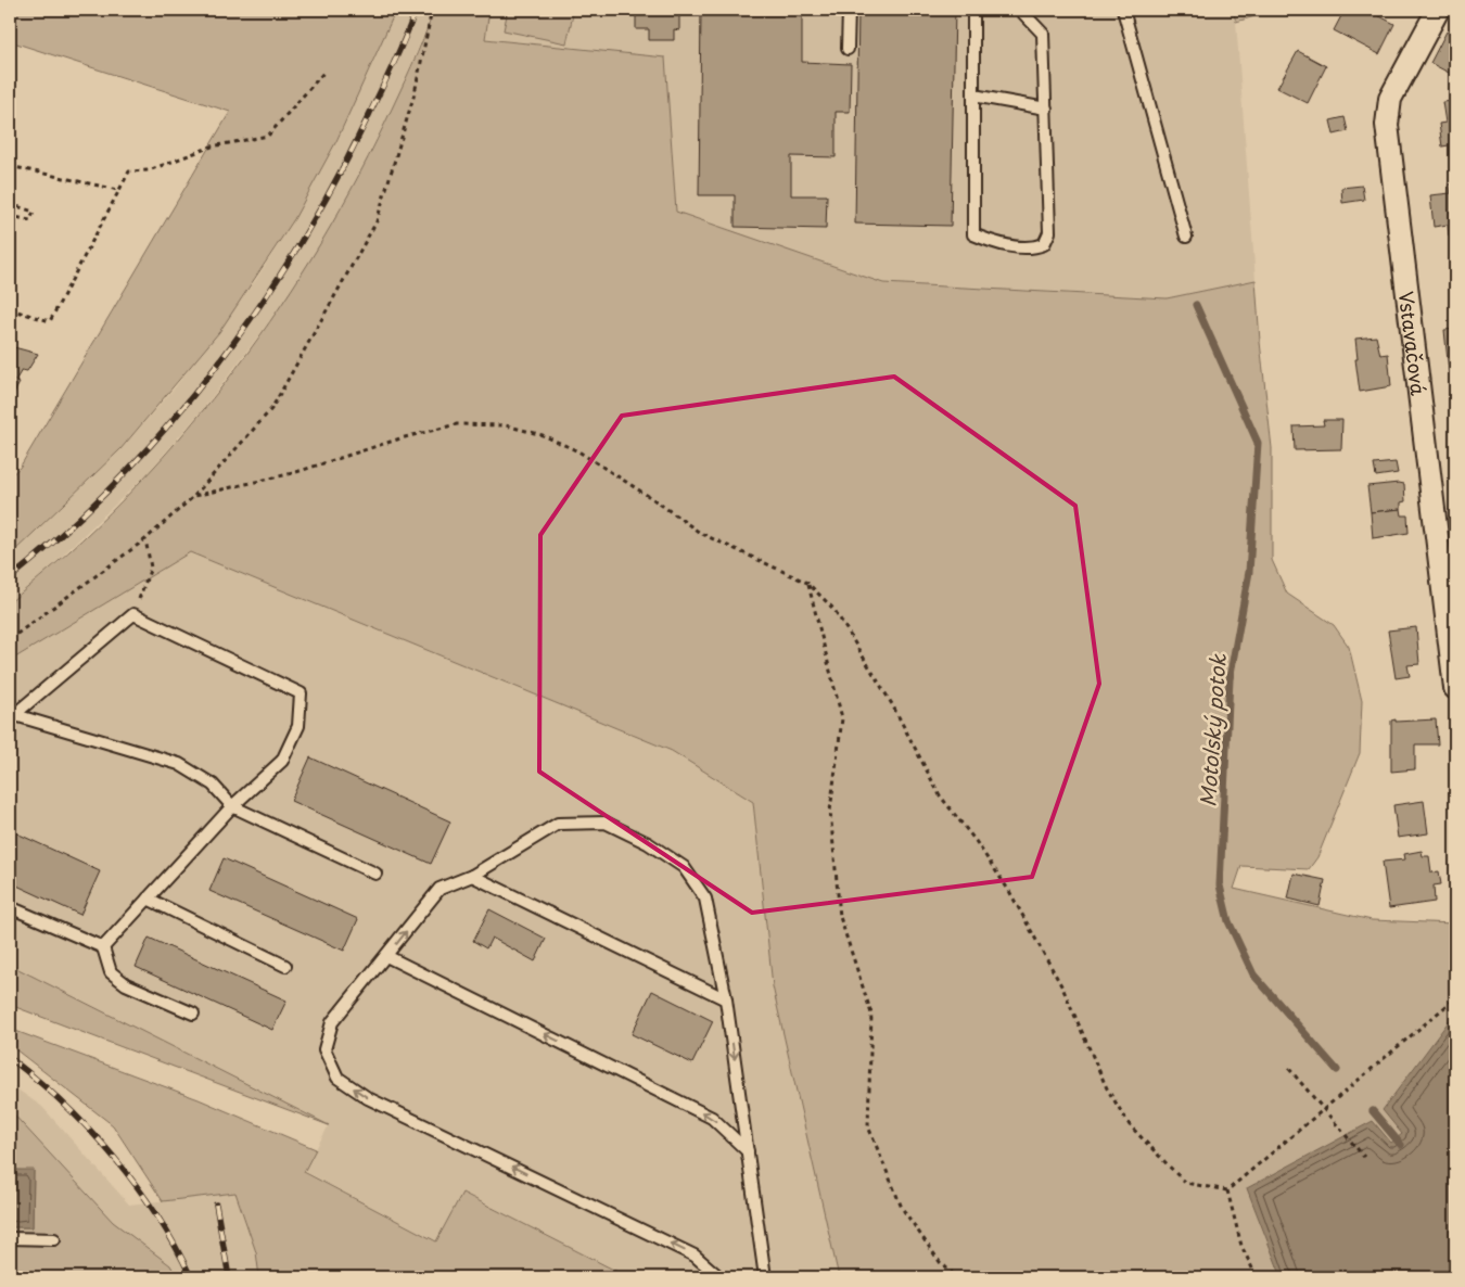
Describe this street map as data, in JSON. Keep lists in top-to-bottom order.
{
  "streets": {
    "street": ["Vstavačová"]
  },
  "water": ["Motolský potok"]
}
